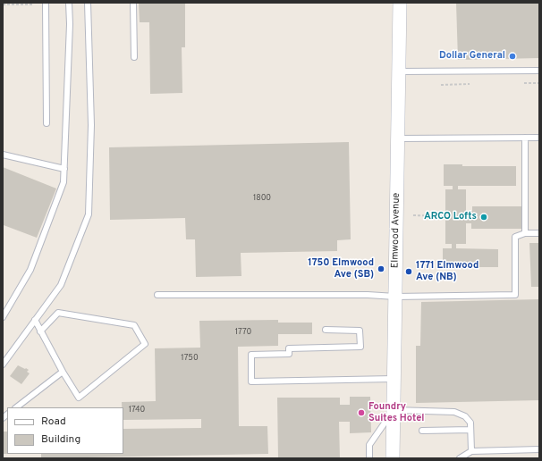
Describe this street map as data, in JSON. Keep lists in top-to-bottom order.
{
  "streets": {
    "street": ["Elmwood Avenue"]
  },
  "places": [
    "Dollar General",
    "ARCO Lofts",
    "1750 Elmwood Ave (SB)",
    "1771 Elmwood Ave (NB)",
    "Foundry Suites Hotel"
  ],
  "house_numbers": [
    "1800",
    "1770",
    "1750",
    "1740"
  ],
  "legend": ["Road", "Building"]
}
